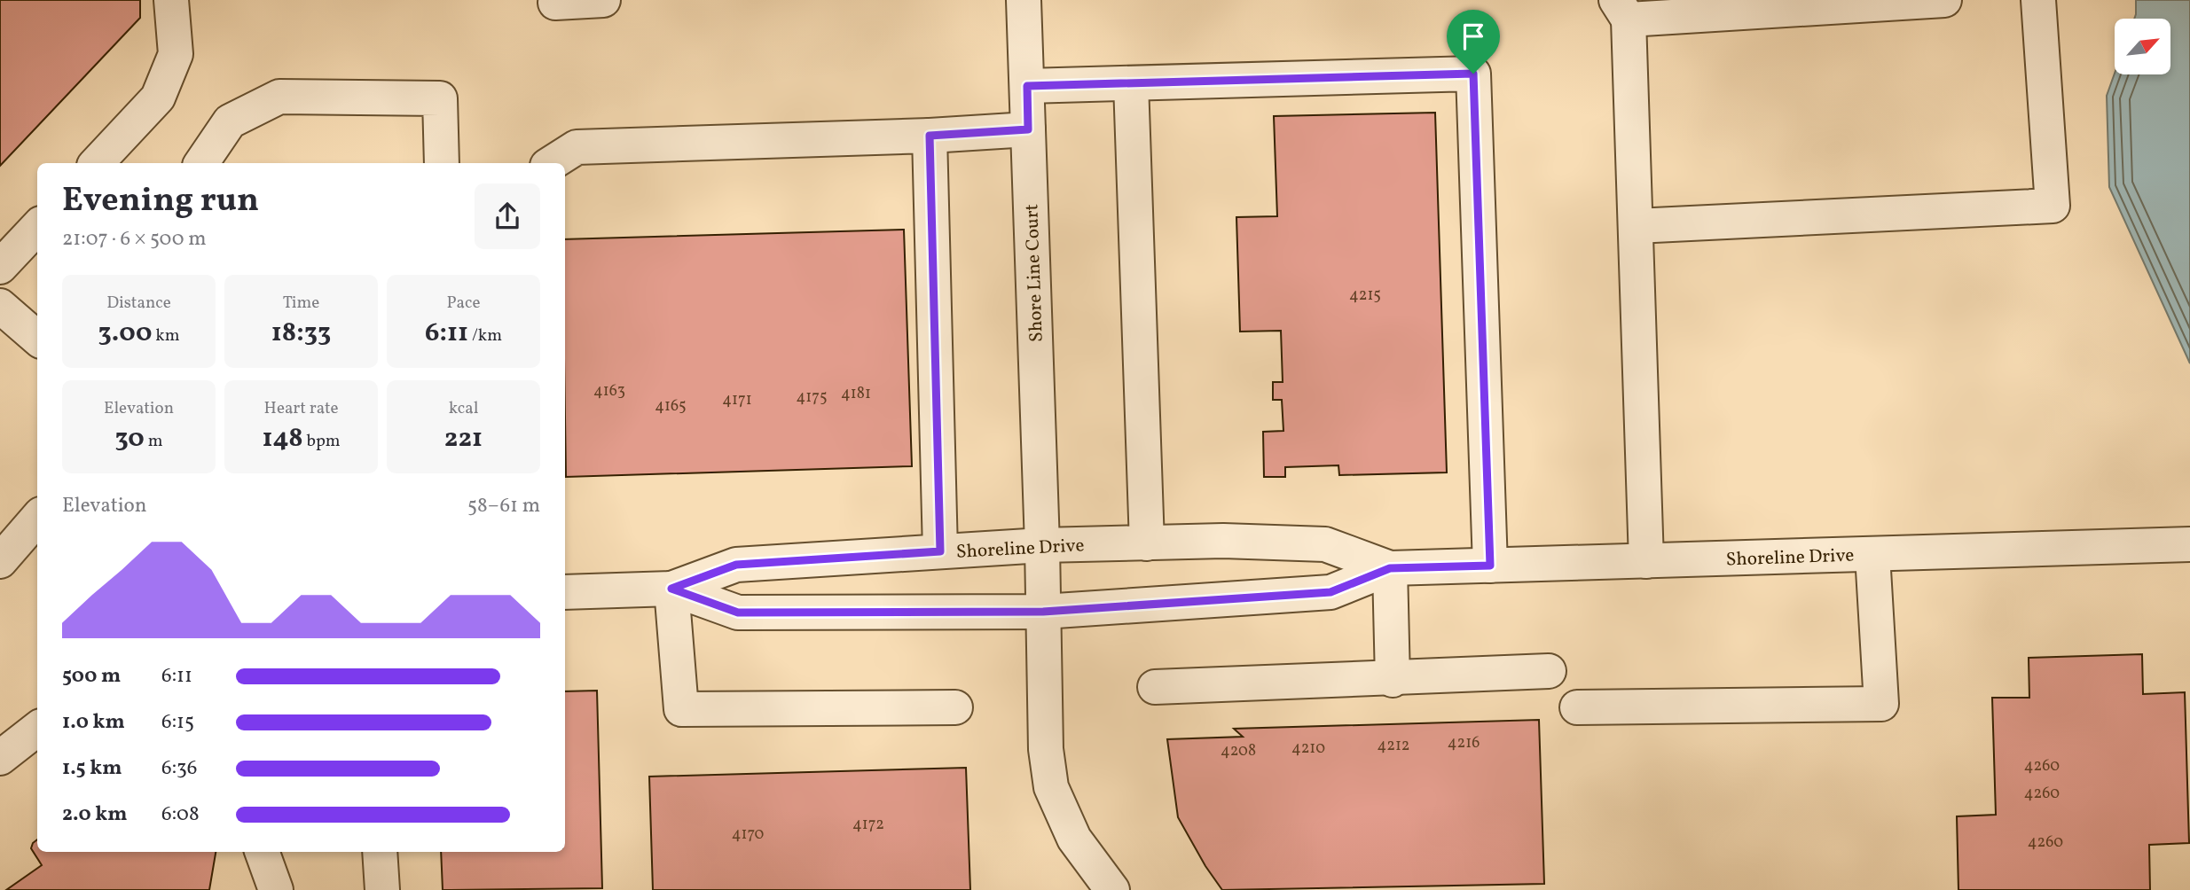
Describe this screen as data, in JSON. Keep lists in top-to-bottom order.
{
  "streets": {
    "street": ["Shore Line Court", "Shoreline Drive"]
  },
  "crossings": [
    ["Shore Line Court", "Shoreline Drive"]
  ],
  "house_numbers": [
    "4215",
    "4163",
    "4181",
    "4175",
    "4171",
    "4165",
    "4216",
    "4212",
    "4210",
    "4208",
    "4260",
    "4260",
    "4172",
    "4170",
    "4260"
  ],
  "north": "top right",
  "page": {
    "heading": ["Evening run", "21:07 · 6 × 500 m"],
    "stats": [
      ["Distance", "3.00 km"],
      ["Time", "18:33"],
      ["Pace", "6:11 /km"],
      ["Elevation", "30 m"],
      ["Heart rate", "148 bpm"],
      ["kcal", "221"]
    ],
    "chart": ["Elevation", "58–61 m"],
    "list": [
      {
        "name": "500 m",
        "note": "6:11"
      },
      {
        "name": "1.0 km",
        "note": "6:15"
      },
      {
        "name": "1.5 km",
        "note": "6:36"
      },
      {
        "name": "2.0 km",
        "note": "6:08"
      }
    ]
  }
}
